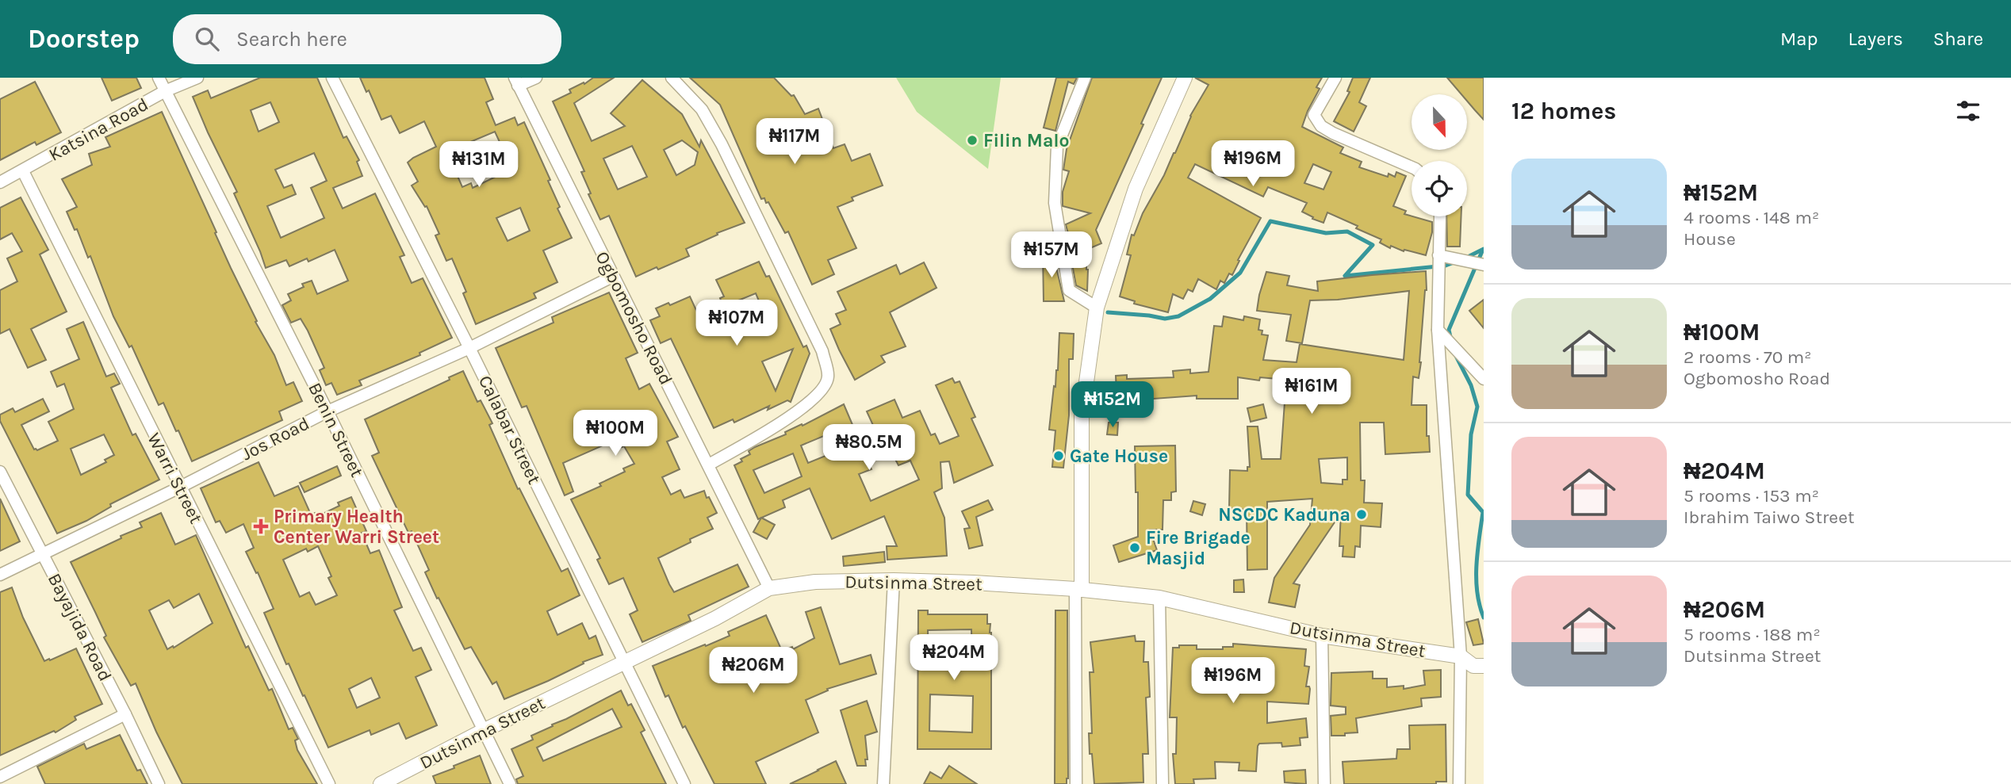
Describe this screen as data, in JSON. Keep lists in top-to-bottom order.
{
  "streets": {
    "street": [
      "Katsina Road",
      "Ogbomosho Road",
      "Benin Street",
      "Calabar Street",
      "Jos Road",
      "Warri Street",
      "Dutsinma Street",
      "Bayajida Road"
    ]
  },
  "crossings": [
    ["Katsina Road", "Benin Street"],
    ["Katsina Road", "Warri Street"],
    ["Ogbomosho Road", "Jos Road"],
    ["Ogbomosho Road", "Dutsinma Street"],
    ["Benin Street", "Jos Road"],
    ["Benin Street", "Dutsinma Street"],
    ["Calabar Street", "Jos Road"],
    ["Calabar Street", "Dutsinma Street"],
    ["Jos Road", "Warri Street"],
    ["Jos Road", "Bayajida Road"]
  ],
  "places": {
    "other": [
      "Filin Malo",
      "Gate House",
      "NSCDC Kaduna",
      "Fire Brigade Masjid"
    ],
    "health": ["Primary Health Center Warri Street"]
  },
  "north": "bottom",
  "page": {
    "header": "Doorstep",
    "search": "Search here",
    "nav": ["Map", "Layers", "Share"],
    "heading": "12 homes",
    "price": [
      "₦117M",
      "₦196M",
      "₦131M",
      "₦157M",
      "₦107M",
      "₦161M",
      "₦152M",
      "₦100M",
      "₦80.5M",
      "₦204M",
      "₦206M",
      "₦196M"
    ],
    "list": [
      {
        "name": "₦152M",
        "note": "4 rooms · 148 m² · House"
      },
      {
        "name": "₦100M",
        "note": "2 rooms · 70 m² · Ogbomosho Road"
      },
      {
        "name": "₦204M",
        "note": "5 rooms · 153 m² · Ibrahim Taiwo Street"
      },
      {
        "name": "₦206M",
        "note": "5 rooms · 188 m² · Dutsinma Street"
      }
    ]
  }
}
